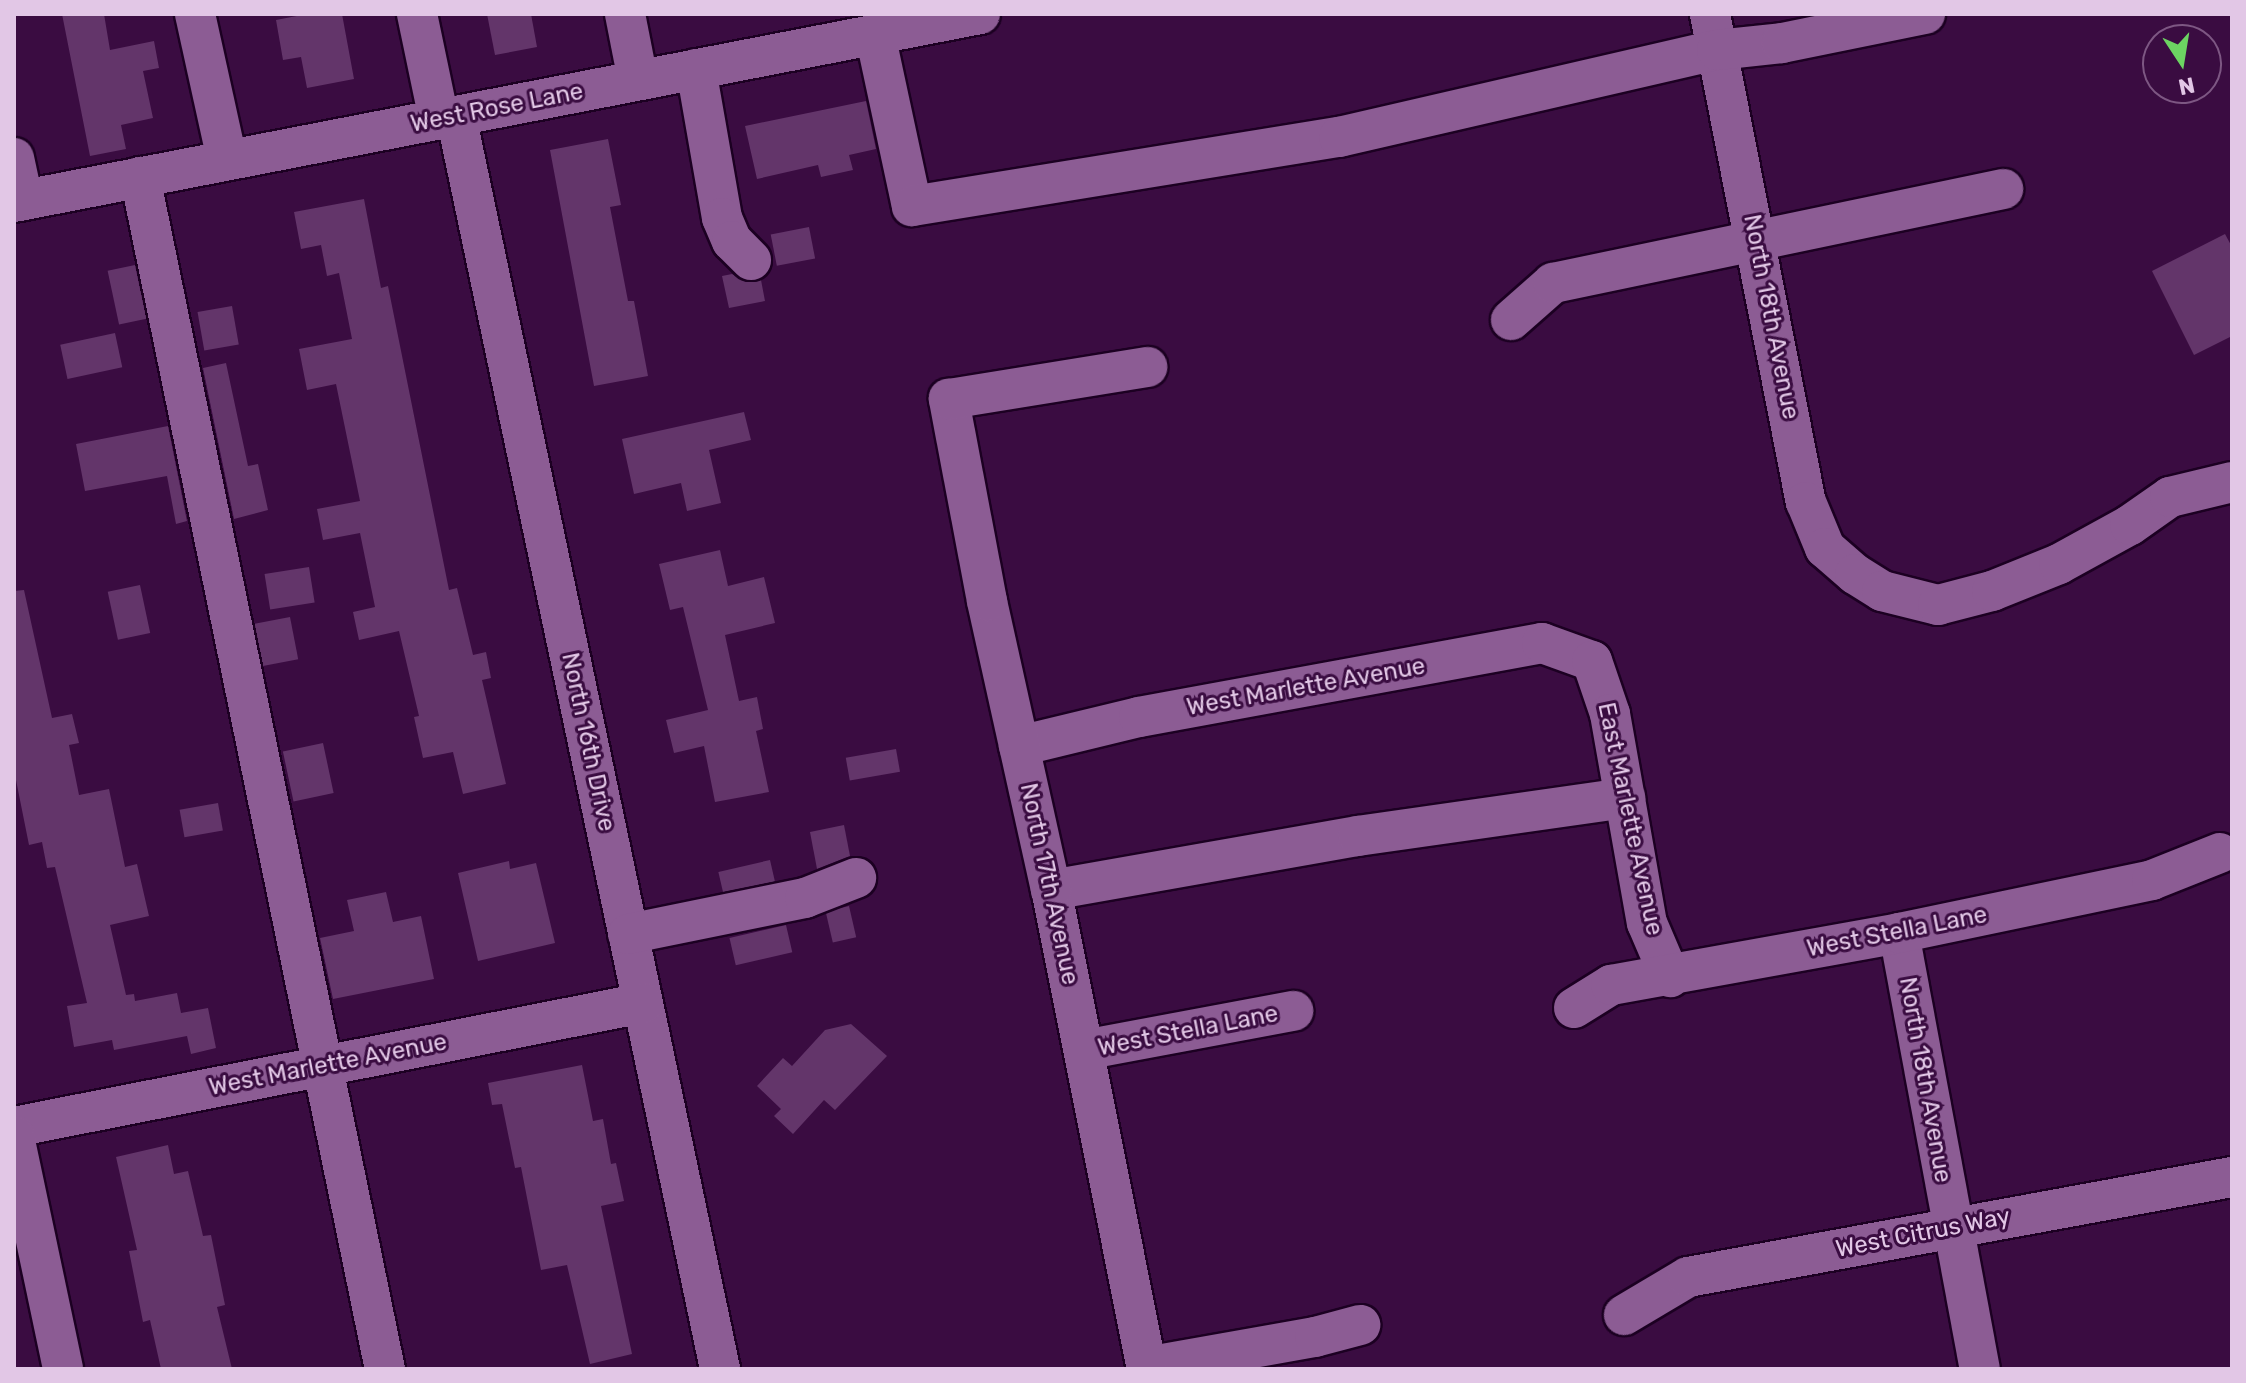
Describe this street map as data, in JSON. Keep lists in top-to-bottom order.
{
  "streets": {
    "street": [
      "West Rose Lane",
      "North 18th Avenue",
      "West Marlette Avenue",
      "North 16th Drive",
      "East Marlette Avenue",
      "North 17th Avenue",
      "West Stella Lane",
      "West Citrus Way"
    ]
  },
  "crossings": [
    ["West Rose Lane", "North 16th Drive"],
    ["North 18th Avenue", "West Stella Lane"],
    ["North 18th Avenue", "West Citrus Way"],
    ["West Marlette Avenue", "North 16th Drive"],
    ["West Marlette Avenue", "East Marlette Avenue"],
    ["West Marlette Avenue", "North 17th Avenue"],
    ["East Marlette Avenue", "West Stella Lane"],
    ["North 17th Avenue", "West Stella Lane"]
  ],
  "north": "bottom"
}
